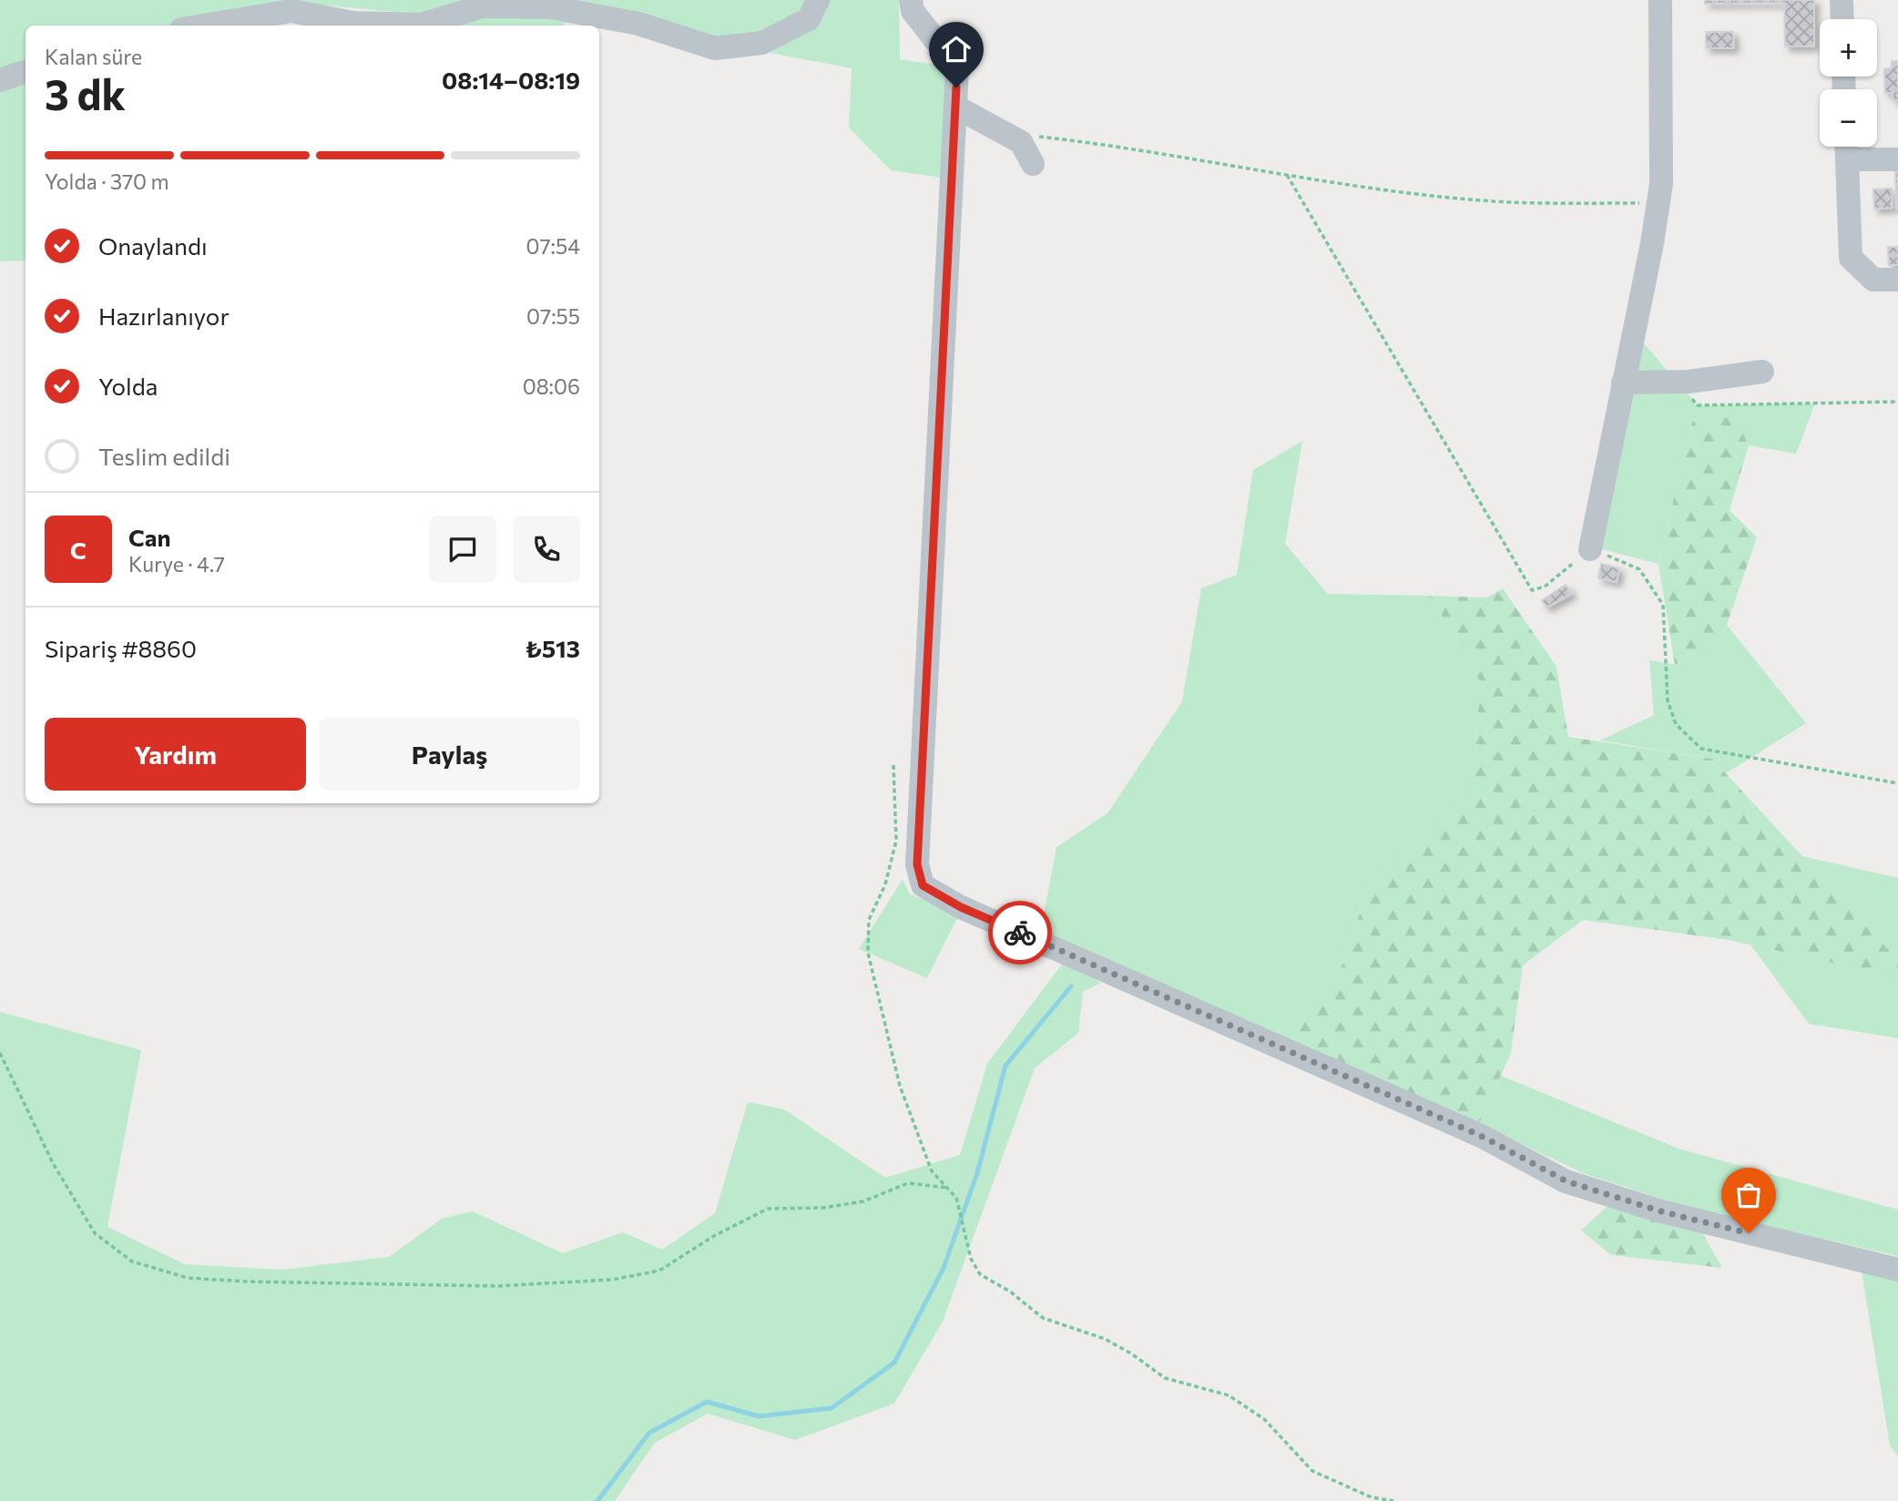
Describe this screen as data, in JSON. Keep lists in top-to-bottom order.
{
  "page": {
    "map_buttons": ["+", "−"],
    "heading": ["3 dk", "Kalan süre", "08:14–08:19"],
    "panel": [
      "Can",
      "Kurye · 4.7",
      "Sipariş #8860",
      "₺513"
    ],
    "bar": "Yolda · 370 m",
    "list": [
      ["Onaylandı", "07:54"],
      ["Hazırlanıyor", "07:55"],
      ["Yolda", "08:06"],
      "Teslim edildi"
    ],
    "round": "C",
    "buttons": ["Yardım", "Paylaş"]
  }
}
